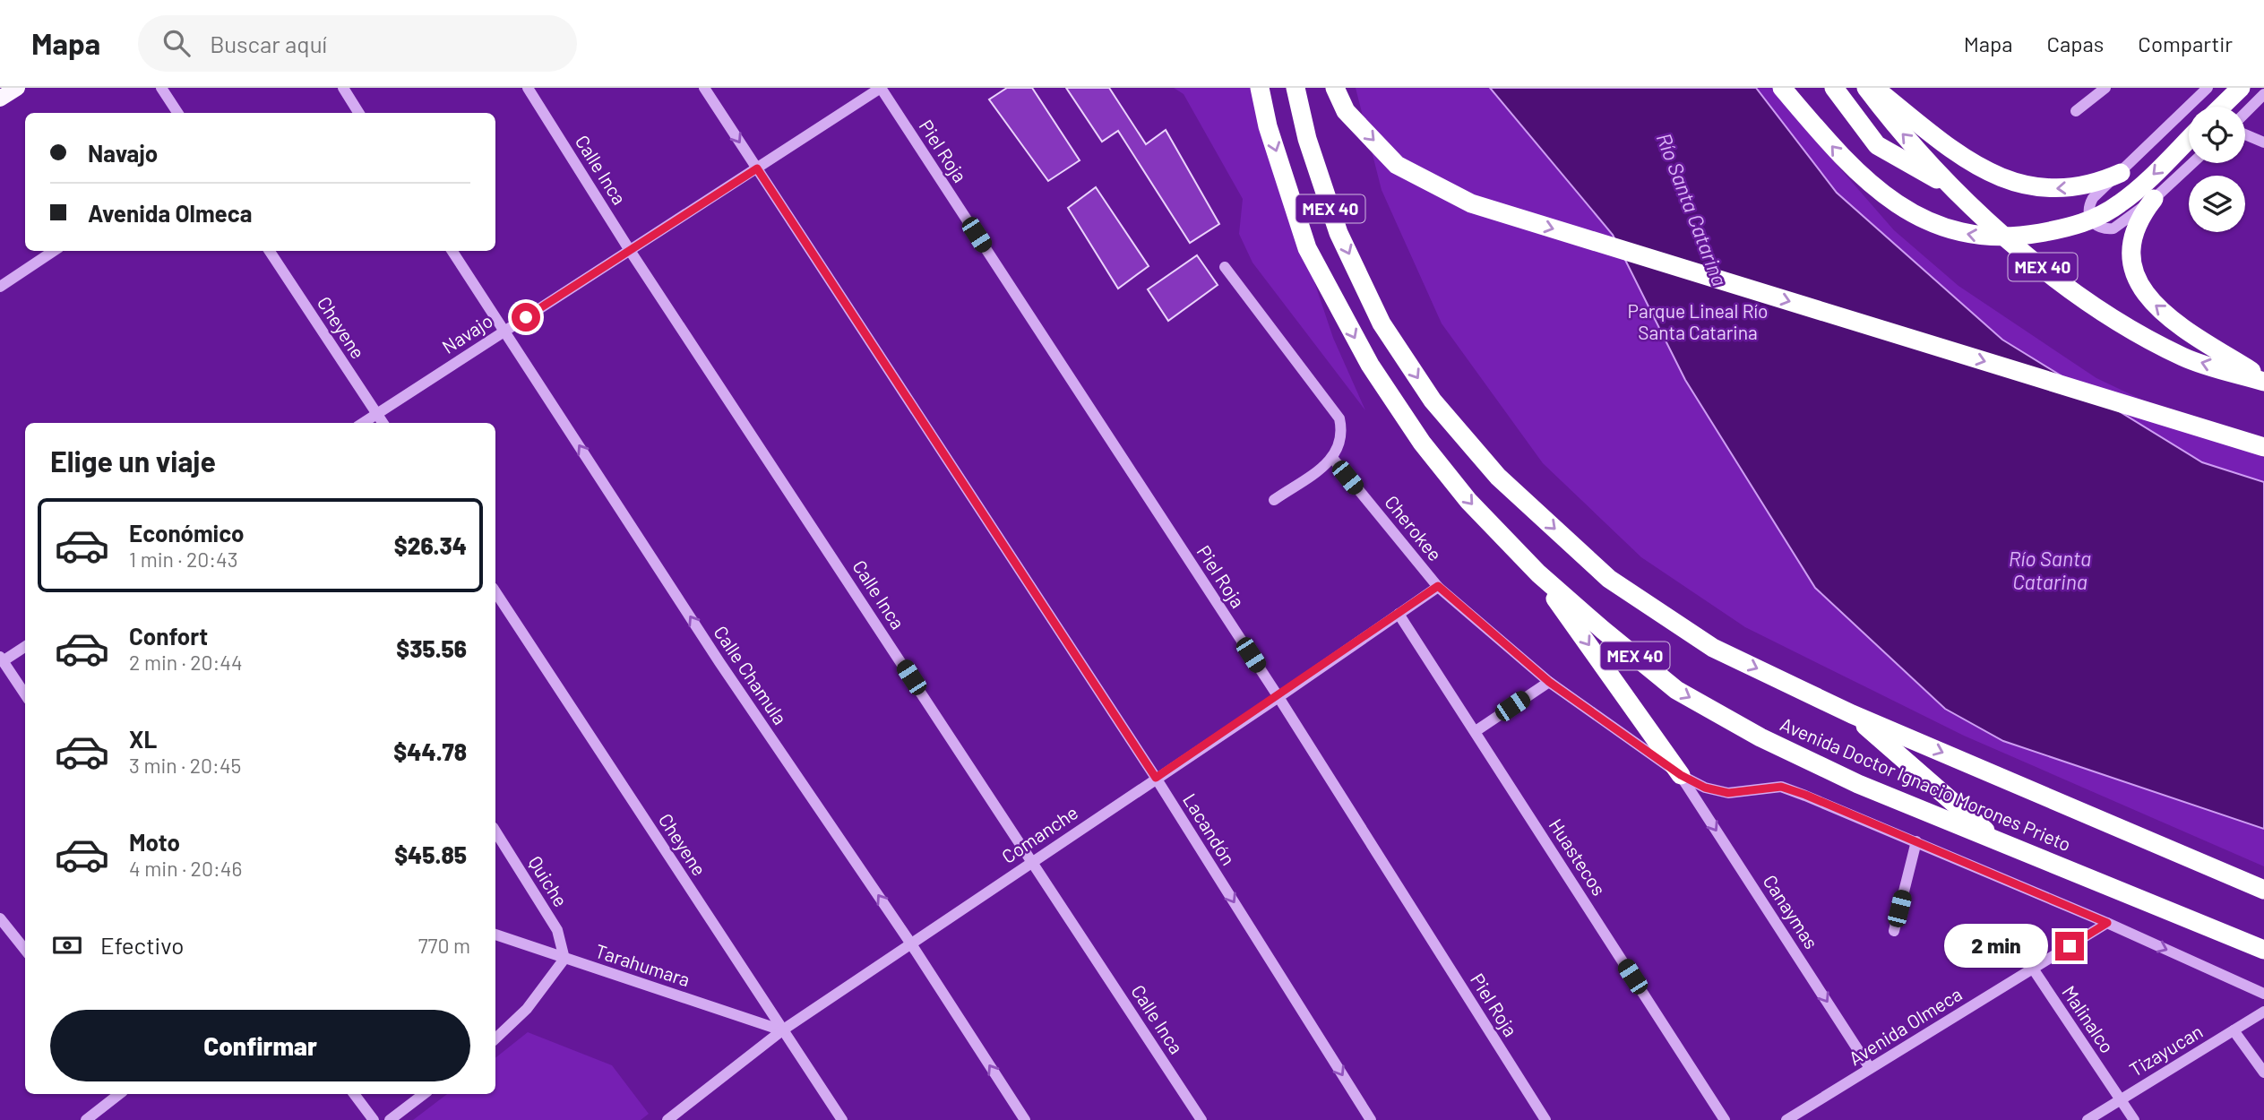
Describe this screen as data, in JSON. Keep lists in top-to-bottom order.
{
  "streets": {
    "highway": ["MEX 40", "Avenida Doctor Ignacio Morones Prieto"],
    "street": [
      "Piel Roja",
      "Calle Inca",
      "Cheyene",
      "Navajo",
      "Cherokee",
      "Calle Chamula",
      "Lacandón",
      "Comanche",
      "Huastecos",
      "Quiche",
      "Canaymas",
      "Tarahumara",
      "Malinalco",
      "Avenida Olmeca",
      "Tizayucan"
    ]
  },
  "crossings": [
    ["Piel Roja", "Navajo"],
    ["Piel Roja", "Comanche"],
    ["Calle Inca", "Navajo"],
    ["Calle Inca", "Comanche"],
    ["Cheyene", "Navajo"],
    ["Cheyene", "Comanche"],
    ["Cheyene", "Tarahumara"],
    ["Navajo", "Calle Chamula"],
    ["Navajo", "Lacandón"],
    ["Cherokee", "Comanche"],
    ["Cherokee", "Canaymas"],
    ["Calle Chamula", "Comanche"],
    ["Lacandón", "Comanche"],
    ["Comanche", "Huastecos"],
    ["Comanche", "Tarahumara"],
    ["Quiche", "Tarahumara"],
    ["Canaymas", "Avenida Olmeca"],
    ["Malinalco", "Avenida Olmeca"],
    ["Malinalco", "Tizayucan"]
  ],
  "one_way": ["Calle Chamula", "Lacandón", "Canaymas"],
  "water": ["Río Santa Catarina"],
  "parks": ["Parque Lineal Río Santa Catarina"],
  "page": {
    "header": "Mapa",
    "search": "Buscar aquí",
    "nav": ["Mapa", "Capas", "Compartir"],
    "banner": ["Navajo", "Avenida Olmeca"],
    "heading": "Elige un viaje",
    "list": [
      {
        "name": "Económico",
        "note": "1 min · 20:43",
        "value": "$26.34"
      },
      {
        "name": "Confort",
        "note": "2 min · 20:44",
        "value": "$35.56"
      },
      {
        "name": "XL",
        "note": "3 min · 20:45",
        "value": "$44.78"
      },
      {
        "name": "Moto",
        "note": "4 min · 20:46",
        "value": "$45.85"
      }
    ],
    "pay": ["Efectivo", "770 m"],
    "bubble": "2 min",
    "buttons": "Confirmar"
  }
}
